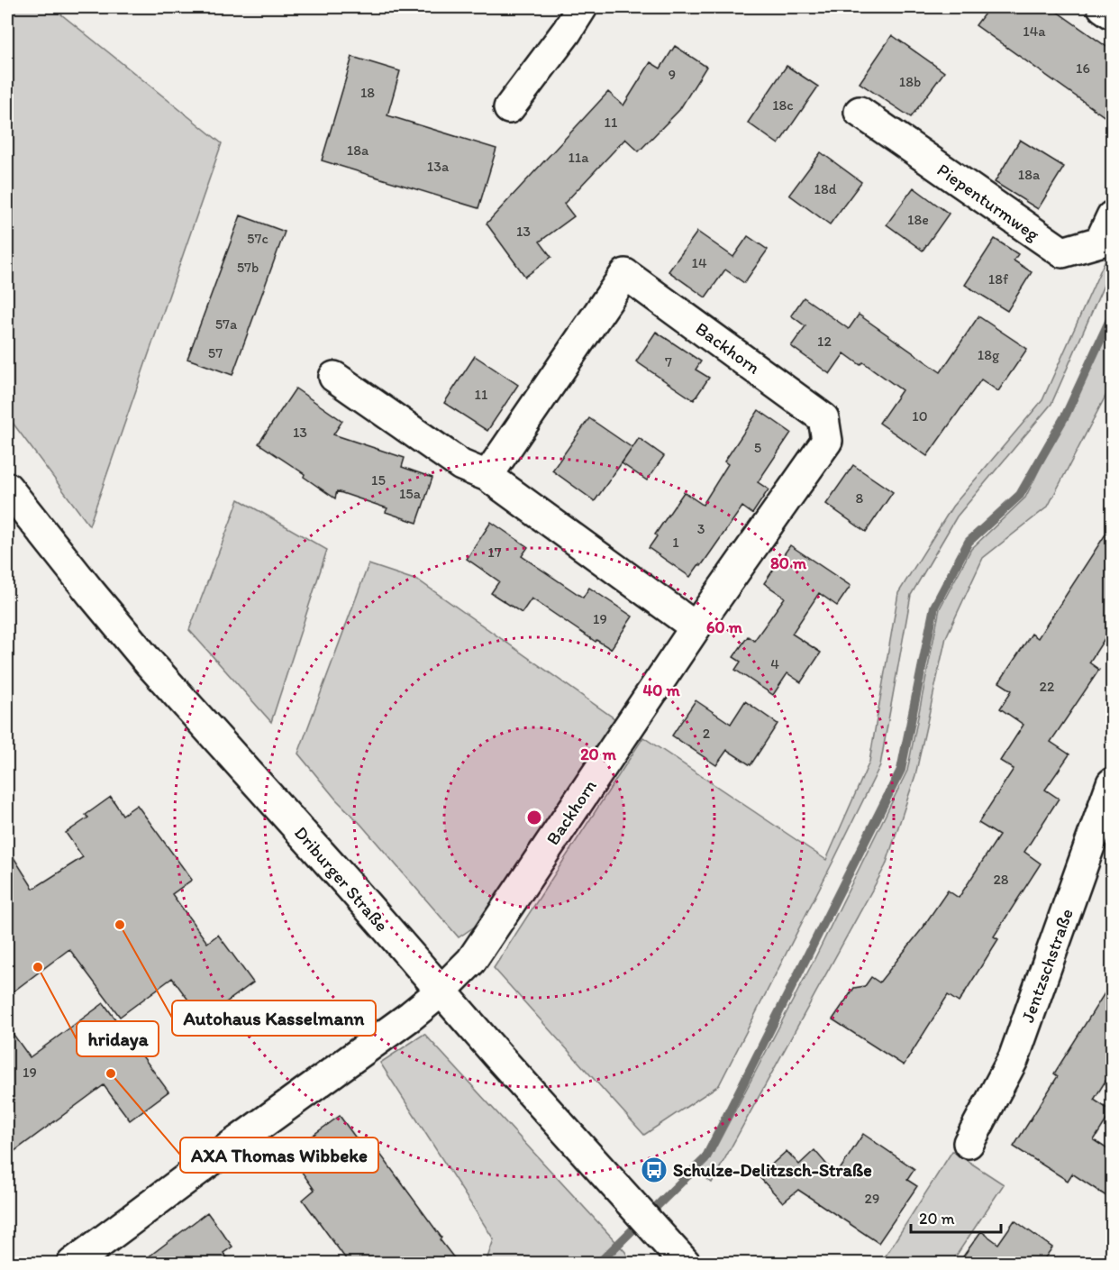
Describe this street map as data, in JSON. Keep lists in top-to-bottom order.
{
  "streets": {
    "street": [
      "Piepenturmweg",
      "Backhorn",
      "Driburger Straße",
      "Jentzschstraße"
    ]
  },
  "crossings": [
    ["Backhorn", "Driburger Straße"]
  ],
  "places": {
    "other": ["Autohaus Kasselmann", "hridaya", "AXA Thomas Wibbeke"],
    "bus stop": ["Schulze-Delitzsch-Straße"]
  },
  "house_numbers": [
    "14a",
    "16",
    "9",
    "18b",
    "18",
    "18c",
    "11",
    "18a",
    "11a",
    "13a",
    "18a",
    "18d",
    "18e",
    "13",
    "57c",
    "14",
    "57b",
    "18f",
    "57a",
    "12",
    "57",
    "18g",
    "7",
    "11",
    "10",
    "13",
    "5",
    "15",
    "15a",
    "8",
    "3",
    "1",
    "17",
    "19",
    "4",
    "22",
    "2",
    "28",
    "19",
    "29"
  ],
  "scale_bar": "20 m",
  "rings": [
    "80 m",
    "60 m",
    "40 m",
    "20 m"
  ]
}
